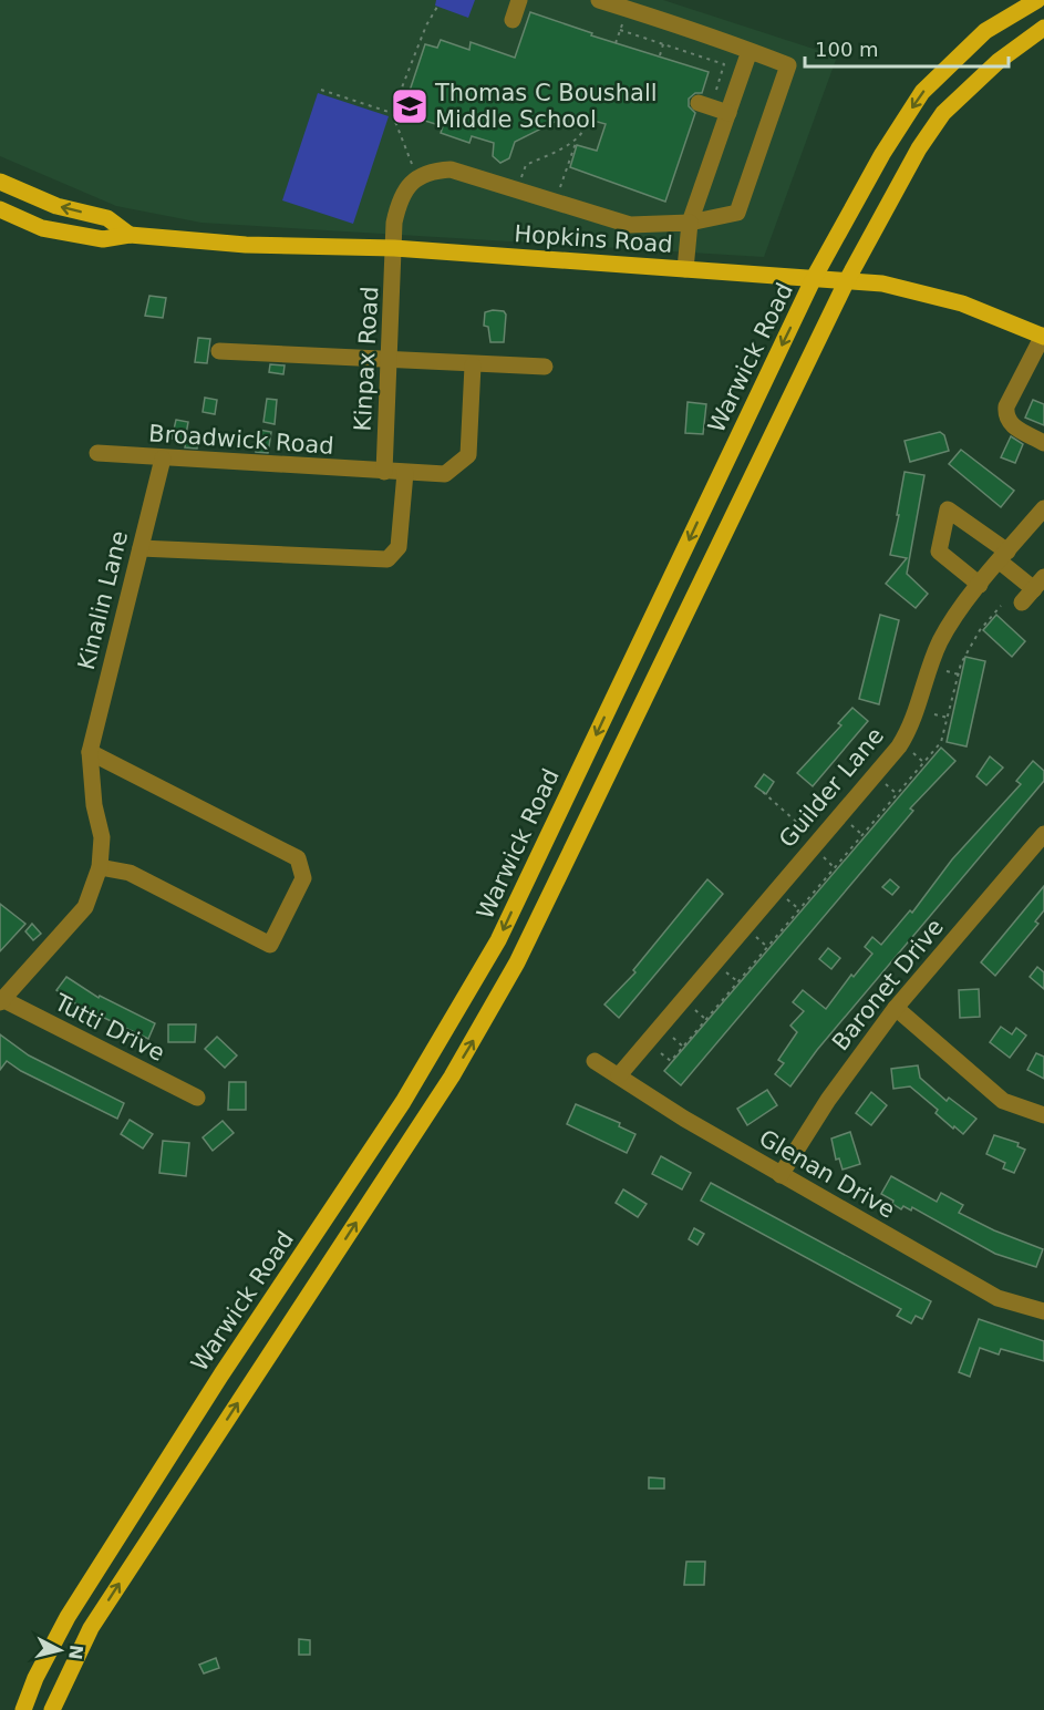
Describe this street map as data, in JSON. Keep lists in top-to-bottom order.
{
  "streets": {
    "main road": ["Hopkins Road", "Warwick Road"],
    "street": [
      "Kinpax Road",
      "Broadwick Road",
      "Kinalin Lane",
      "Guilder Lane",
      "Baronet Drive",
      "Tutti Drive",
      "Glenan Drive"
    ]
  },
  "crossings": [
    ["Hopkins Road", "Warwick Road"],
    ["Hopkins Road", "Kinpax Road"],
    ["Kinpax Road", "Broadwick Road"],
    ["Broadwick Road", "Kinalin Lane"],
    ["Kinalin Lane", "Tutti Drive"],
    ["Guilder Lane", "Glenan Drive"],
    ["Baronet Drive", "Glenan Drive"]
  ],
  "places": {
    "school or university": ["Thomas C Boushall Middle School"]
  },
  "scale_bar": "100 m",
  "north": "right"
}
